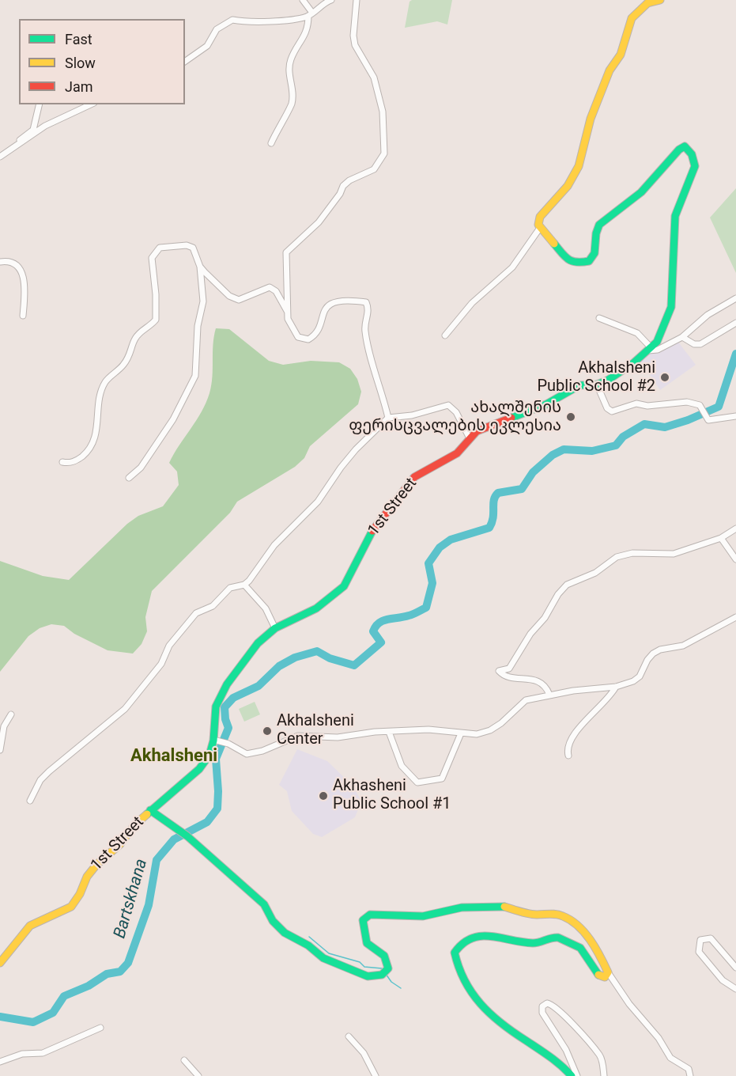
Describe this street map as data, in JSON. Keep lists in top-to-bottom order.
{
  "streets": {
    "street": ["1st Street"]
  },
  "districts": ["Akhalsheni"],
  "water": ["Bartskhana"],
  "places": [
    "Akhalsheni Public School #2",
    "ახალშენის ფერისცვალების ეკლესია",
    "Akhalsheni Center",
    "Akhasheni Public School #1"
  ],
  "legend": ["Fast", "Slow", "Jam"]
}
